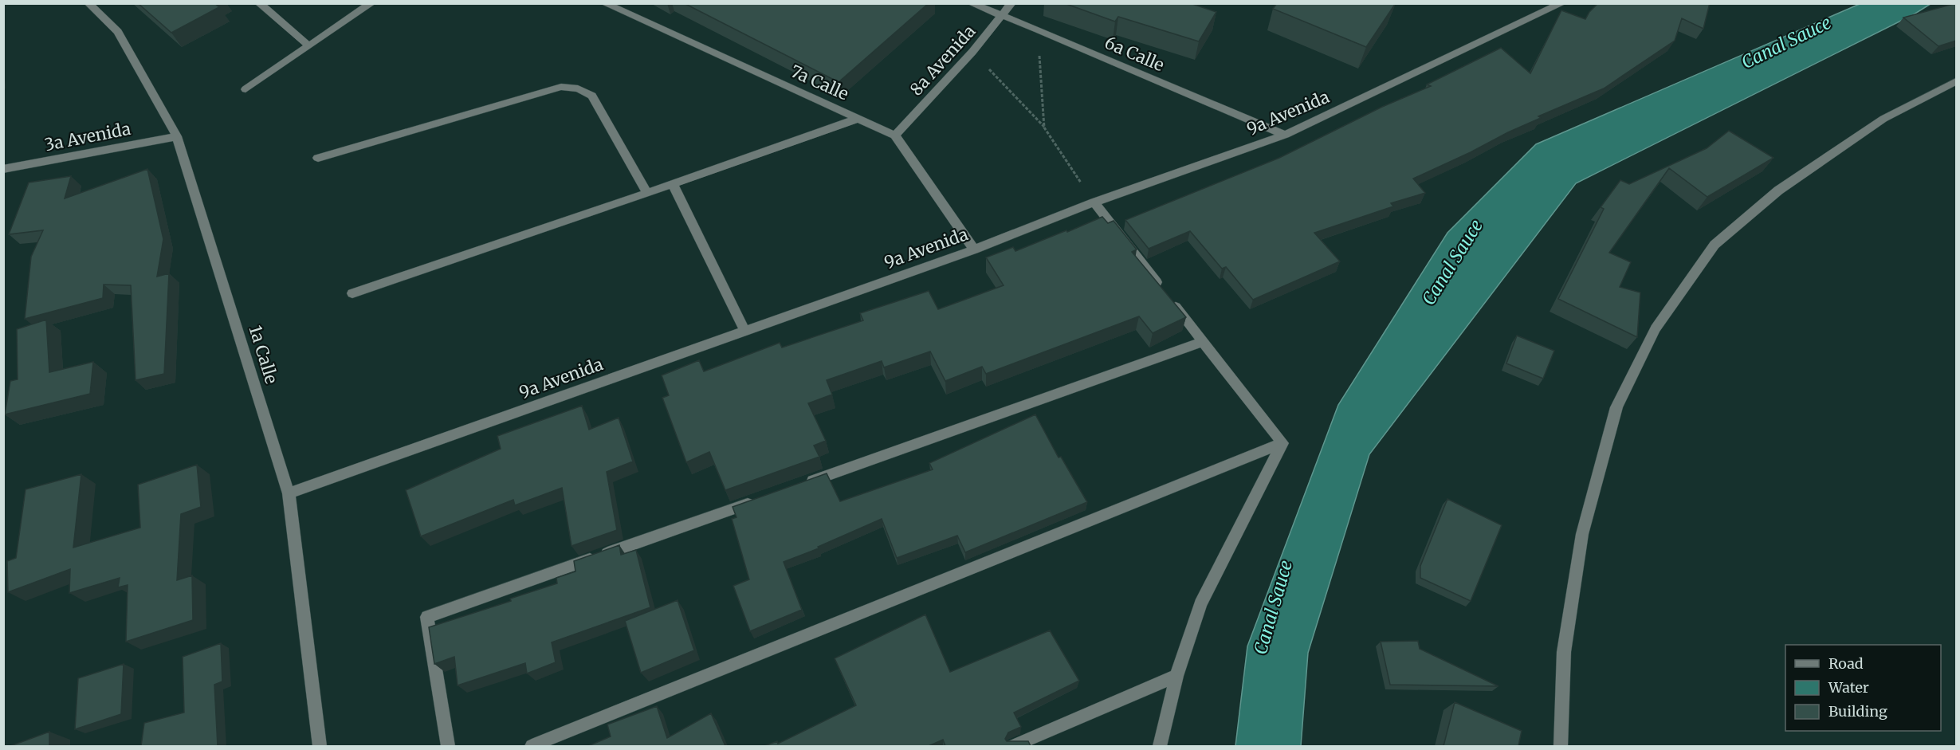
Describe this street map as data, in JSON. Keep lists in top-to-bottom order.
{
  "streets": {
    "street": [
      "6a Calle",
      "8a Avenida",
      "7a Calle",
      "9a Avenida",
      "3a Avenida",
      "1a Calle"
    ]
  },
  "crossings": [
    ["6a Calle", "8a Avenida"],
    ["6a Calle", "9a Avenida"],
    ["8a Avenida", "7a Calle"],
    ["9a Avenida", "1a Calle"],
    ["3a Avenida", "1a Calle"]
  ],
  "water": ["Canal Sauce"],
  "legend": ["Road", "Water", "Building"]
}
